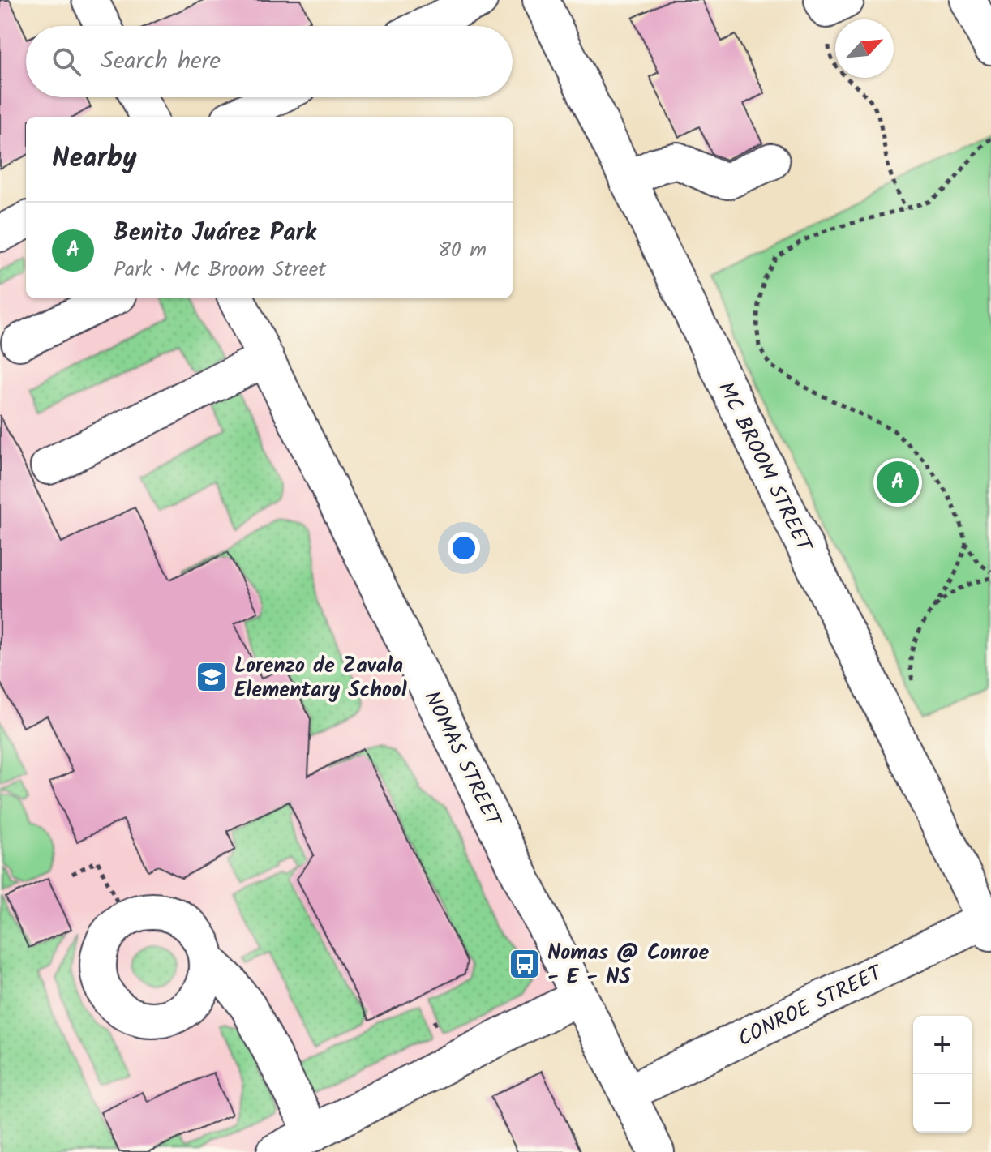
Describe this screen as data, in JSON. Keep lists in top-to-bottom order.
{
  "streets": {
    "street": ["MC BROOM STREET", "NOMAS STREET", "CONROE STREET"]
  },
  "crossings": [
    ["MC BROOM STREET", "CONROE STREET"],
    ["NOMAS STREET", "CONROE STREET"]
  ],
  "places": {
    "school or university": ["Lorenzo de Zavala Elementary School"],
    "bus stop": ["Nomas @ Conroe - E - NS"]
  },
  "north": "top right",
  "page": {
    "search": "Search here",
    "heading": "Nearby",
    "list": [
      {
        "mark": "A",
        "name": "Benito Juárez Park",
        "note": "Park · Mc Broom Street",
        "value": "80 m"
      }
    ],
    "pins": "A",
    "map_buttons": ["+", "−"]
  }
}
